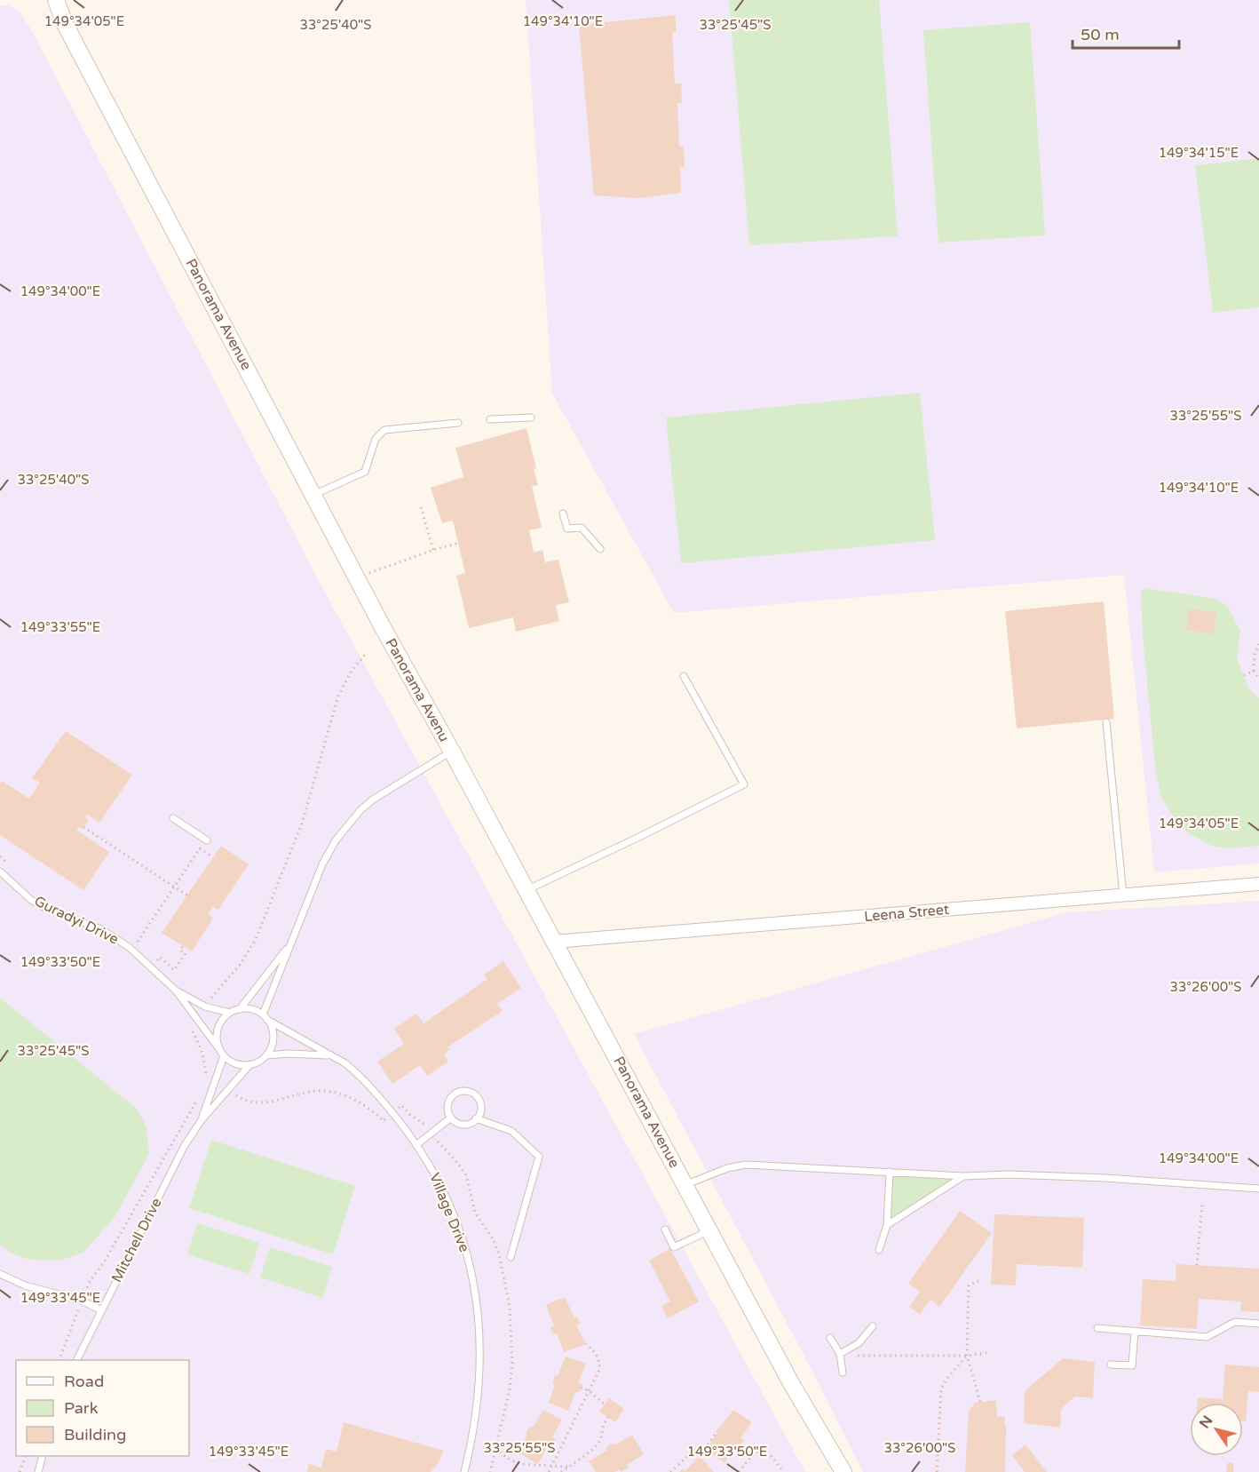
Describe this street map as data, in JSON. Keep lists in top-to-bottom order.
{
  "streets": {
    "street": ["Panorama Avenue", "Panorama Avenu", "Leena Street"],
    "lane": ["Guradyi Drive", "Village Drive", "Mitchell Drive"]
  },
  "crossings": [
    ["Panorama Avenue", "Panorama Avenu"],
    ["Panorama Avenue", "Leena Street"],
    ["Guradyi Drive", "Village Drive"],
    ["Guradyi Drive", "Mitchell Drive"],
    ["Village Drive", "Mitchell Drive"]
  ],
  "legend": ["Road", "Park", "Building"],
  "scale_bar": "50 m",
  "north": "top left",
  "coordinates": [
    "149°34'10\"E",
    "149°34'05\"E",
    "33°25'40\"S",
    "33°25'45\"S",
    "149°34'15\"E",
    "149°34'00\"E",
    "33°25'55\"S",
    "149°33'55\"E",
    "149°33'50\"E",
    "33°26'00\"S",
    "149°33'45\"E"
  ]
}
